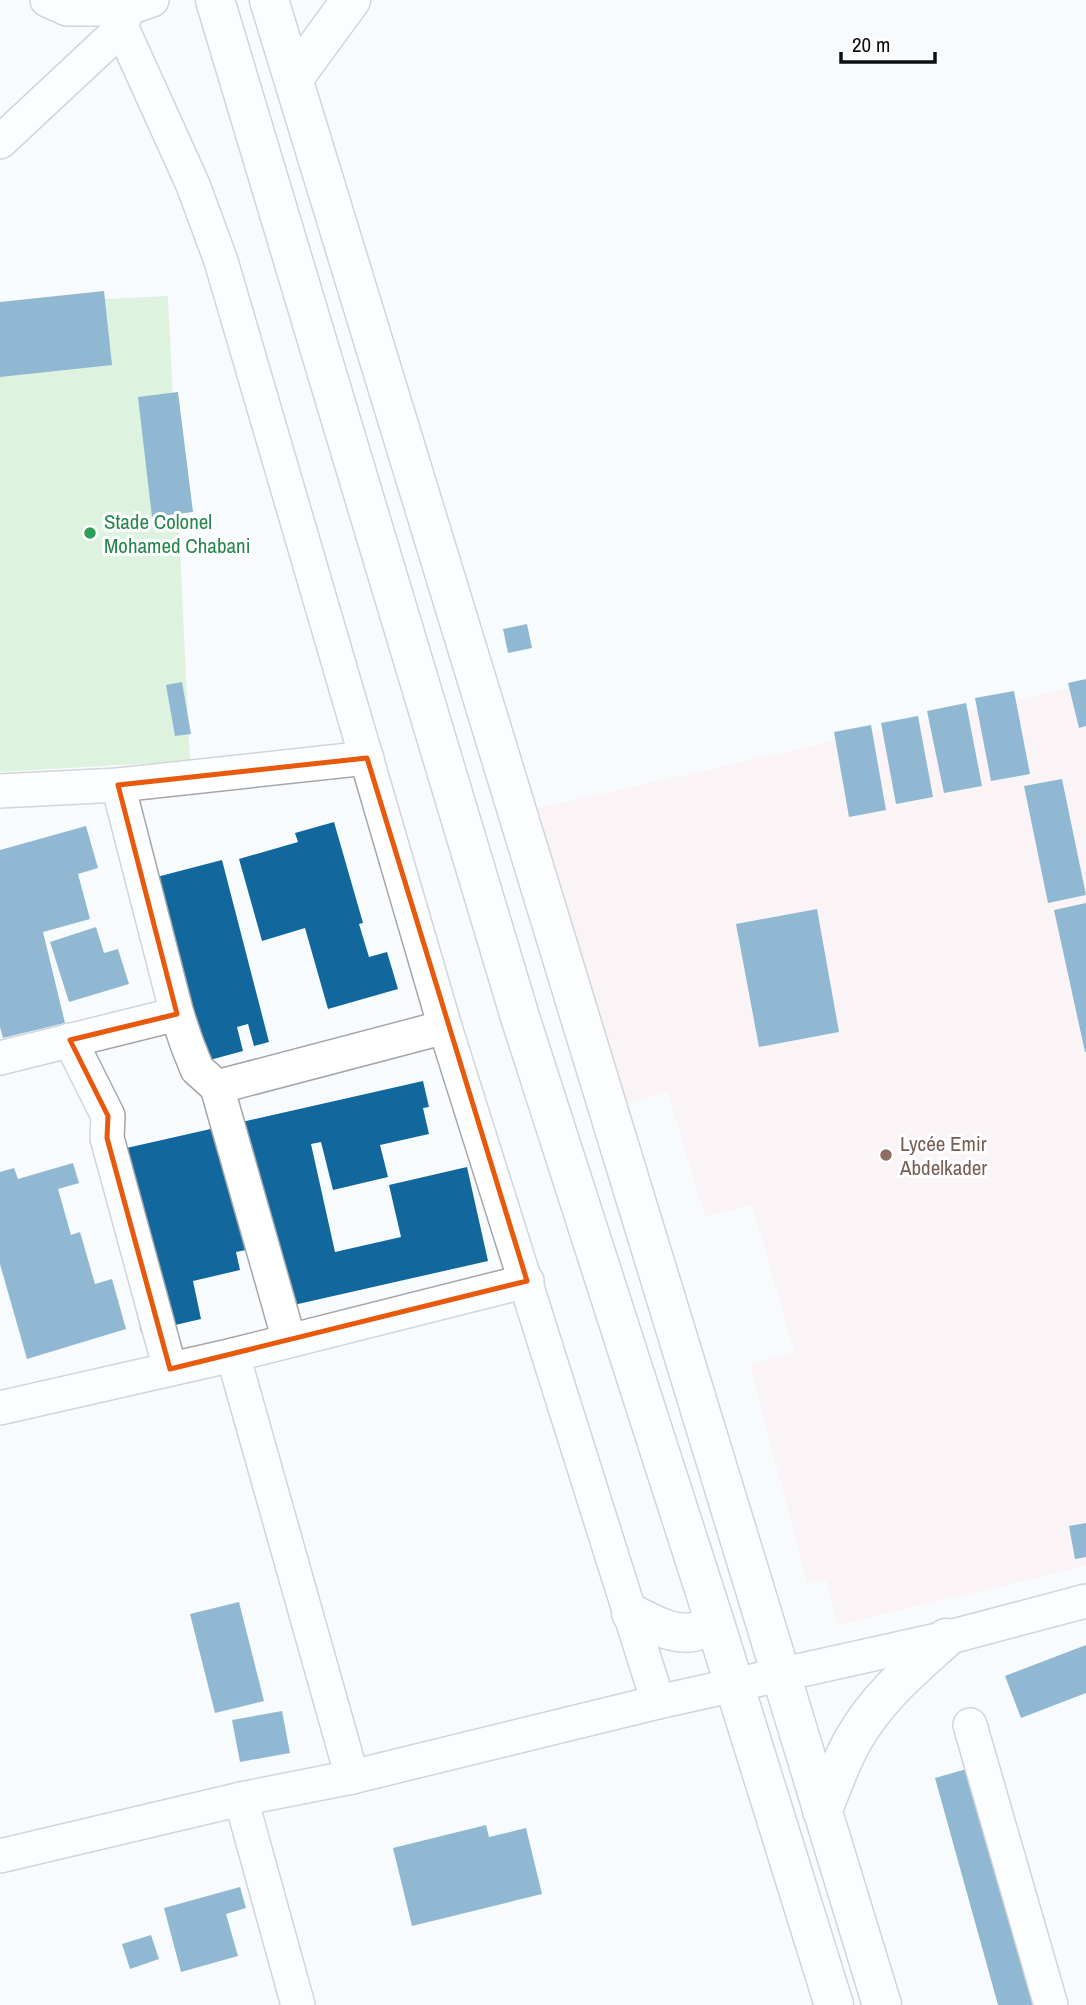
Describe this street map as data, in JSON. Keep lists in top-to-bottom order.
{
  "places": ["Stade Colonel Mohamed Chabani", "Lycée Emir Abdelkader"],
  "scale_bar": "20 m"
}
